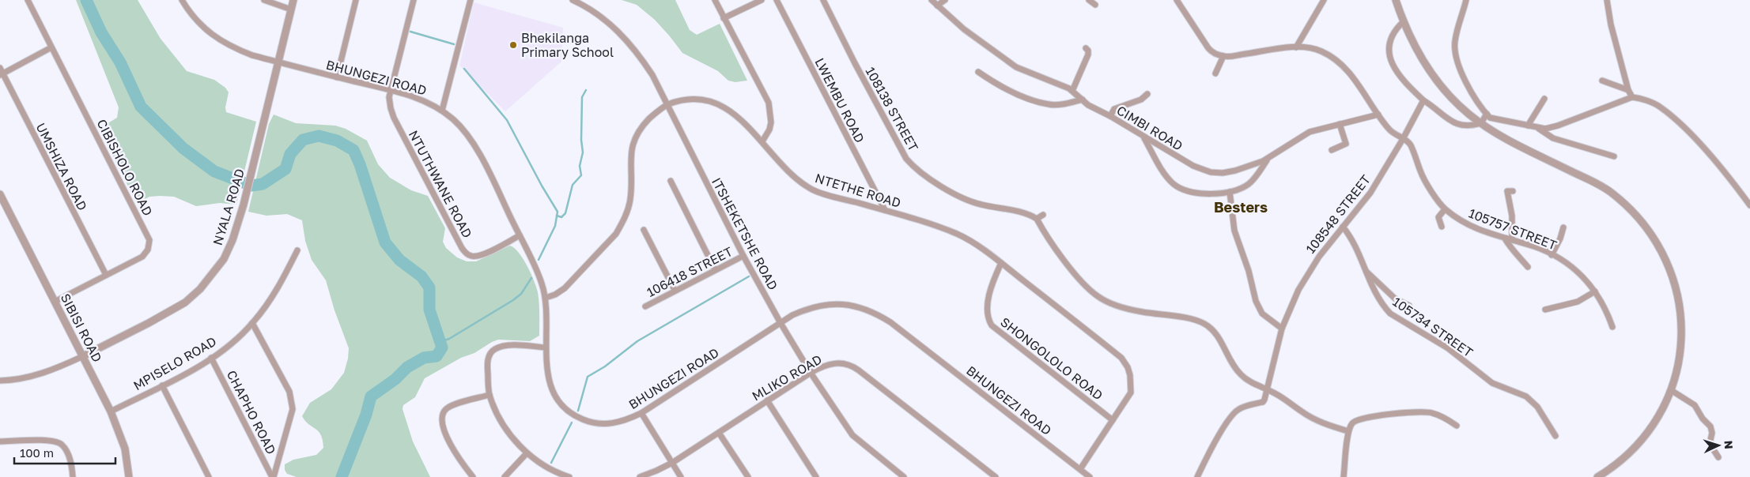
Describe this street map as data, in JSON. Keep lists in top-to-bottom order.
{
  "streets": {
    "street": [
      "BHUNGEZI ROAD",
      "LWEMBU ROAD",
      "108138 STREET",
      "CIMBI ROAD",
      "UMSHIZA ROAD",
      "CIBISHOLO ROAD",
      "NTUTHWANE ROAD",
      "NTETHE ROAD",
      "NYALA ROAD",
      "108548 STREET",
      "105757 STREET",
      "ITSHEKETSHE ROAD",
      "106418 STREET",
      "105734 STREET",
      "SIBISI ROAD",
      "SHONGOLOLO ROAD",
      "MPISELO ROAD",
      "MLIKO ROAD",
      "CHAPHO ROAD"
    ]
  },
  "crossings": [
    ["BHUNGEZI ROAD", "NTUTHWANE ROAD"],
    ["BHUNGEZI ROAD", "NTETHE ROAD"],
    ["BHUNGEZI ROAD", "NYALA ROAD"],
    ["BHUNGEZI ROAD", "ITSHEKETSHE ROAD"],
    ["LWEMBU ROAD", "NTETHE ROAD"],
    ["CIMBI ROAD", "105757 STREET"],
    ["UMSHIZA ROAD", "CIBISHOLO ROAD"],
    ["CIBISHOLO ROAD", "SIBISI ROAD"],
    ["NTETHE ROAD", "ITSHEKETSHE ROAD"],
    ["NTETHE ROAD", "SHONGOLOLO ROAD"],
    ["NYALA ROAD", "SIBISI ROAD"],
    ["108548 STREET", "105757 STREET"],
    ["108548 STREET", "105734 STREET"],
    ["ITSHEKETSHE ROAD", "106418 STREET"],
    ["ITSHEKETSHE ROAD", "MLIKO ROAD"],
    ["SIBISI ROAD", "MPISELO ROAD"],
    ["MPISELO ROAD", "CHAPHO ROAD"]
  ],
  "districts": ["Besters"],
  "places": ["Bhekilanga Primary School"],
  "scale_bar": "100 m",
  "north": "right"
}
